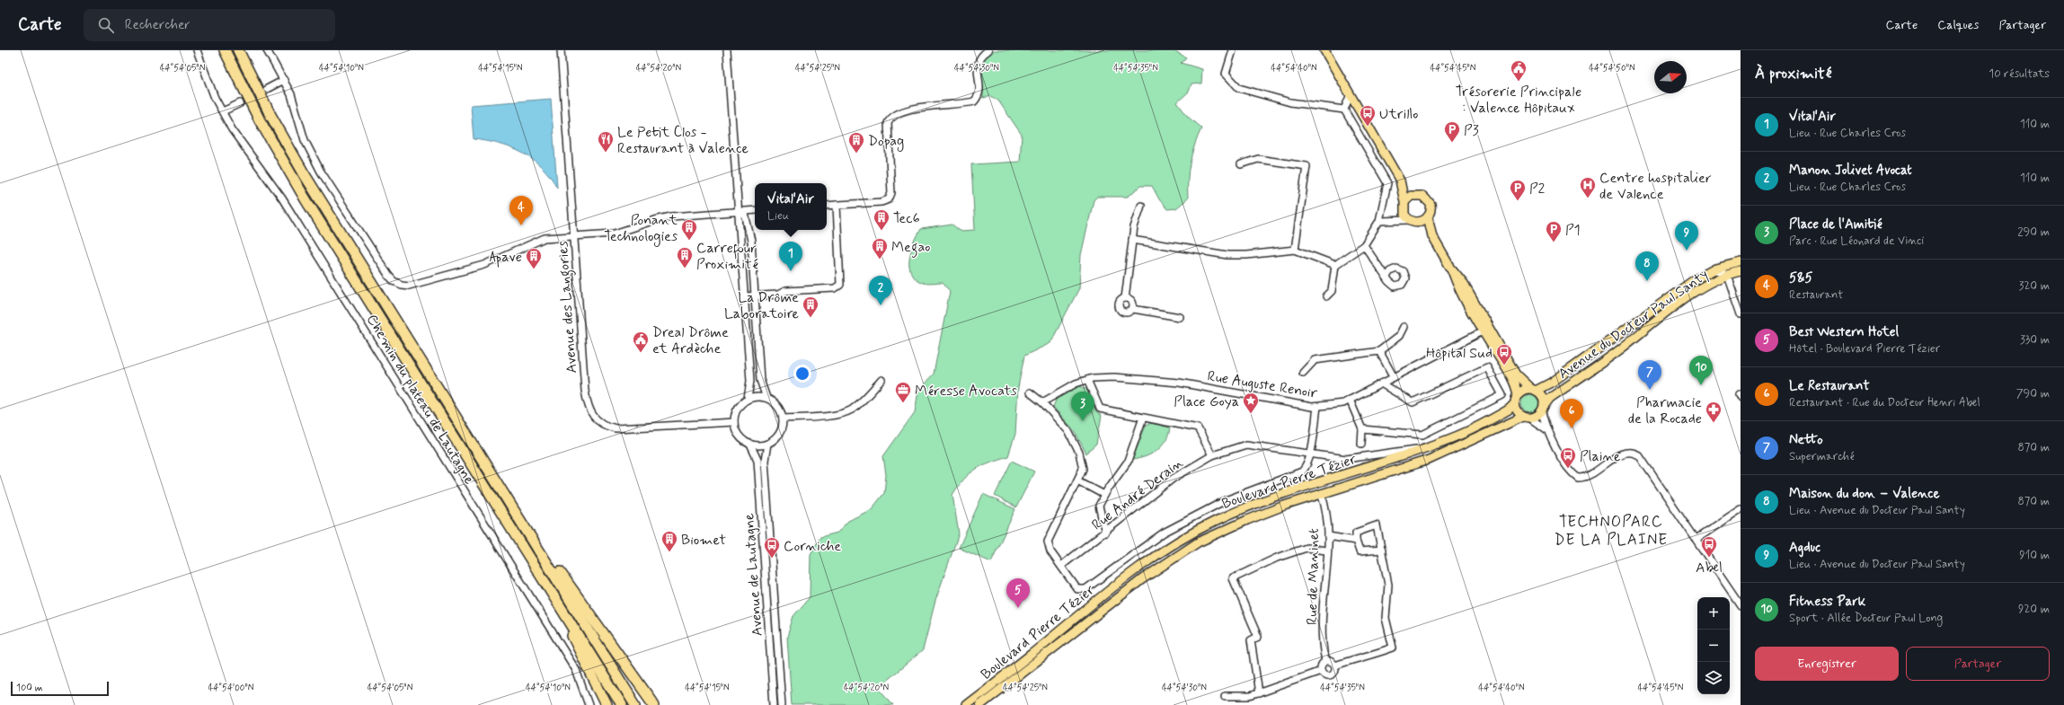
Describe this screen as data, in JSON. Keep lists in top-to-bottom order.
{
  "streets": {
    "main road": ["Avenue du Docteur Paul Santy", "Boulevard Pierre Tézier"],
    "street": [
      "Avenue des Langories",
      "Rue Auguste Renoir",
      "Chemin du plateau de Lautagne",
      "Rue André Derain",
      "Avenue de Lautagne",
      "Rue de Maninet"
    ]
  },
  "crossings": [
    ["Avenue des Langories", "Avenue de Lautagne"],
    ["Avenue du Docteur Paul Santy", "Boulevard Pierre Tézier"],
    ["Boulevard Pierre Tézier", "Rue André Derain"],
    ["Boulevard Pierre Tézier", "Rue de Maninet"]
  ],
  "districts": ["TECHNOPARC DE LA PLAINE"],
  "places": {
    "public building": ["Trésorerie Principale : Valence Hôpitaux", "Dreal Drôme et Ardèche"],
    "bus stop": [
      "Utrillo",
      "Hôpital Sud",
      "Plaine",
      "Abel",
      "Corniche"
    ],
    "parking": ["P3", "P2", "P1"],
    "restaurant": ["Le Petit Clos - Restaurant à Valence"],
    "building": [
      "Dopag",
      "Tec6",
      "Ponant Technologies",
      "Megao",
      "Carrefour Proximité",
      "Apave",
      "La Drôme Laboratoire",
      "Biomet"
    ],
    "hospital": ["Centre hospitalier de Valence"],
    "office": ["Méresse Avocats"],
    "place": ["Place Goya"],
    "pharmacy": ["Pharmacie de la Rocade"]
  },
  "scale_bar": "100 m",
  "north": "right",
  "page": {
    "header": "Carte",
    "search": "Rechercher",
    "nav": ["Carte", "Calques", "Partager"],
    "heading": ["À proximité", "10 résultats"],
    "list": [
      {
        "mark": "1",
        "name": "Vital'Air",
        "note": "Lieu · Rue Charles Cros",
        "value": "110 m"
      },
      {
        "mark": "2",
        "name": "Manon Jolivet Avocat",
        "note": "Lieu · Rue Charles Cros",
        "value": "110 m"
      },
      {
        "mark": "3",
        "name": "Place de l'Amitié",
        "note": "Parc · Rue Léonard de Vinci",
        "value": "290 m"
      },
      {
        "mark": "4",
        "name": "5&5",
        "note": "Restaurant",
        "value": "320 m"
      },
      {
        "mark": "5",
        "name": "Best Western Hotel",
        "note": "Hôtel · Boulevard Pierre Tézier",
        "value": "330 m"
      },
      {
        "mark": "6",
        "name": "Le Restaurant",
        "note": "Restaurant · Rue du Docteur Henri Abel",
        "value": "790 m"
      },
      {
        "mark": "7",
        "name": "Netto",
        "note": "Supermarché",
        "value": "870 m"
      },
      {
        "mark": "8",
        "name": "Maison du don – Valence",
        "note": "Lieu · Avenue du Docteur Paul Santy",
        "value": "870 m"
      },
      {
        "mark": "9",
        "name": "Agduc",
        "note": "Lieu · Avenue du Docteur Paul Santy",
        "value": "910 m"
      },
      {
        "mark": "10",
        "name": "Fitness Park",
        "note": "Sport · Allée Docteur Paul Long",
        "value": "920 m"
      }
    ],
    "popup": ["Vital'Air", "Lieu"],
    "pins": [
      "4",
      "9",
      "1",
      "8",
      "2",
      "10",
      "7",
      "3",
      "6",
      "5"
    ],
    "map_buttons": ["+", "−"],
    "buttons": ["Enregistrer", "Partager"],
    "scale": "100 m"
  },
  "coordinates": [
    "44°54'05\"N",
    "44°54'10\"N",
    "44°54'15\"N",
    "44°54'20\"N",
    "44°54'25\"N",
    "44°54'30\"N",
    "44°54'35\"N",
    "44°54'40\"N",
    "44°54'45\"N",
    "44°54'50\"N",
    "44°54'00\"N"
  ]
}
